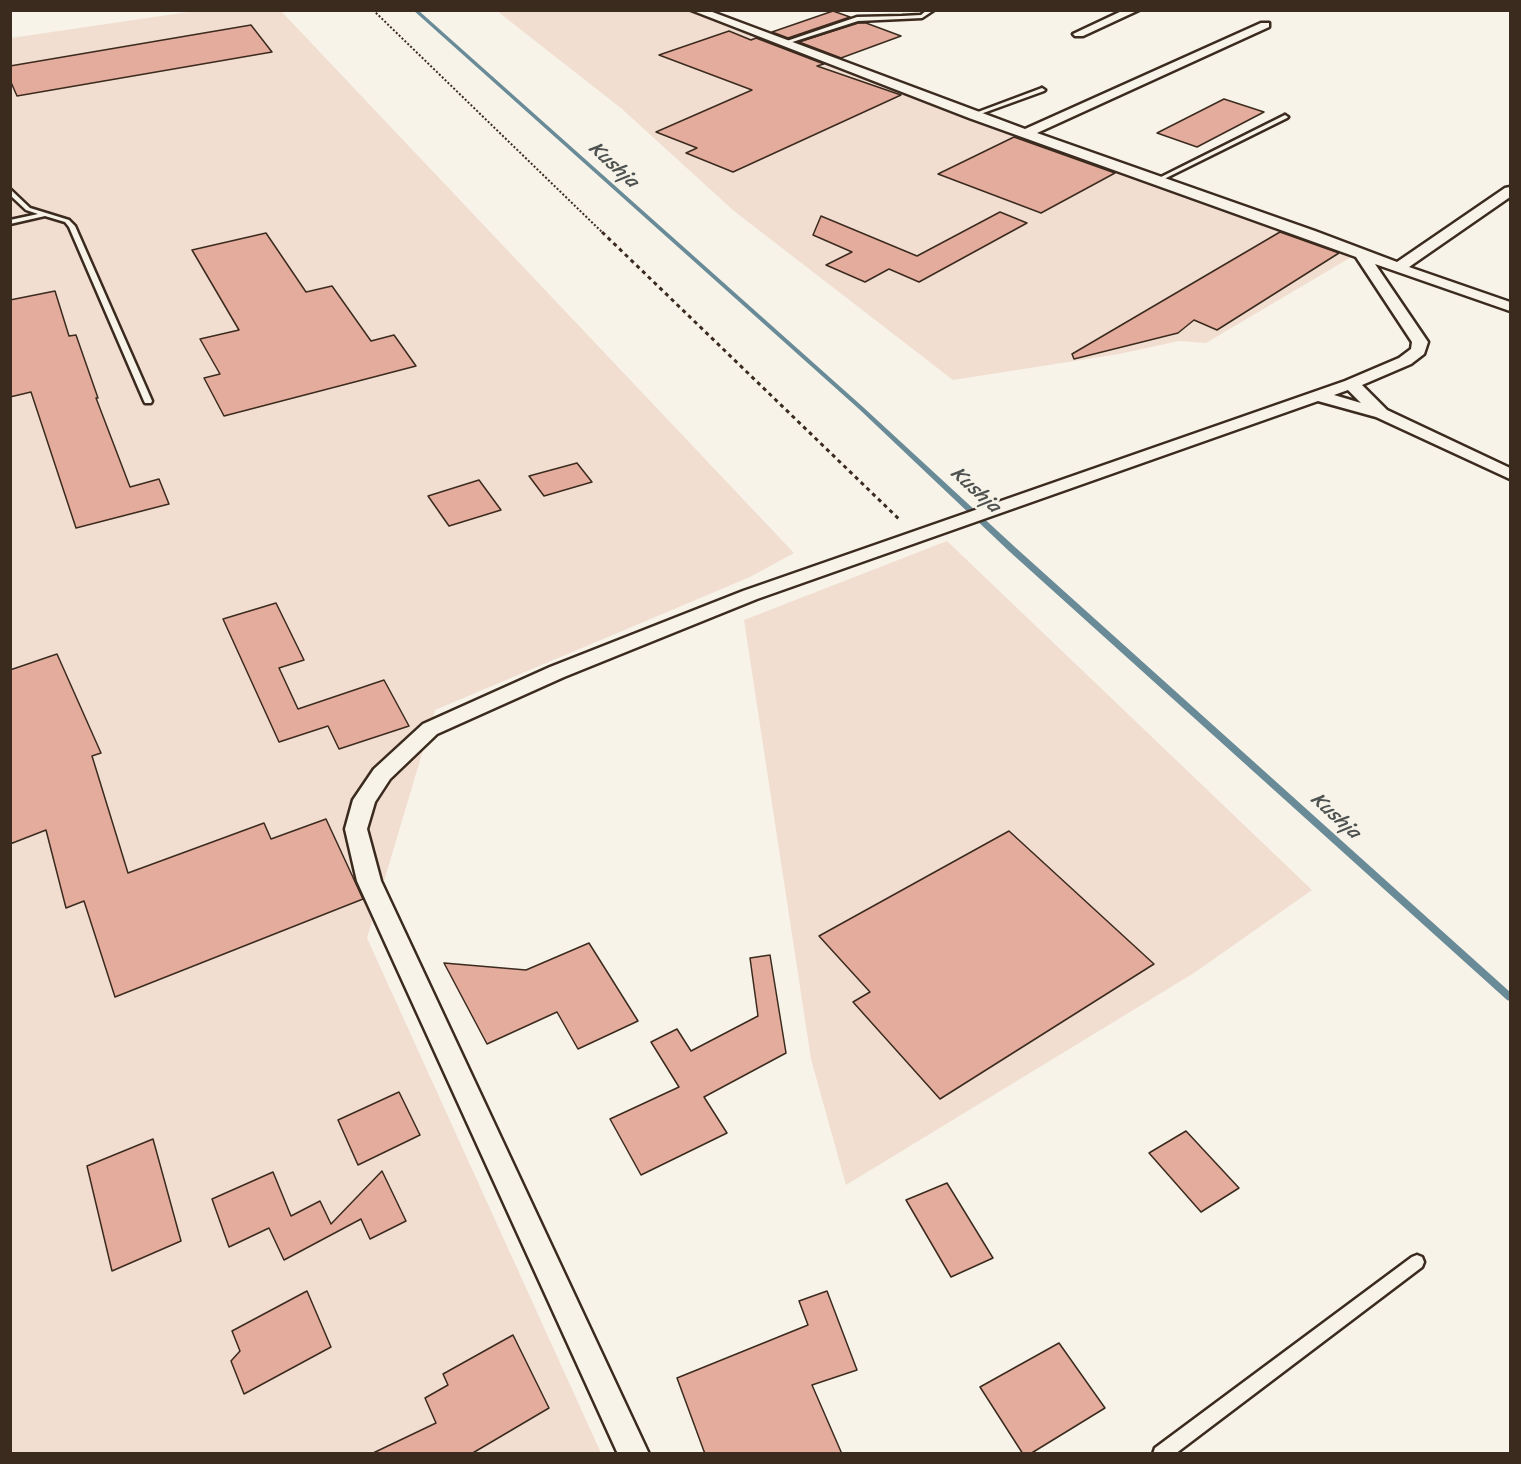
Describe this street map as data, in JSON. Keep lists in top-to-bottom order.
{
  "water": ["Kushja"]
}
